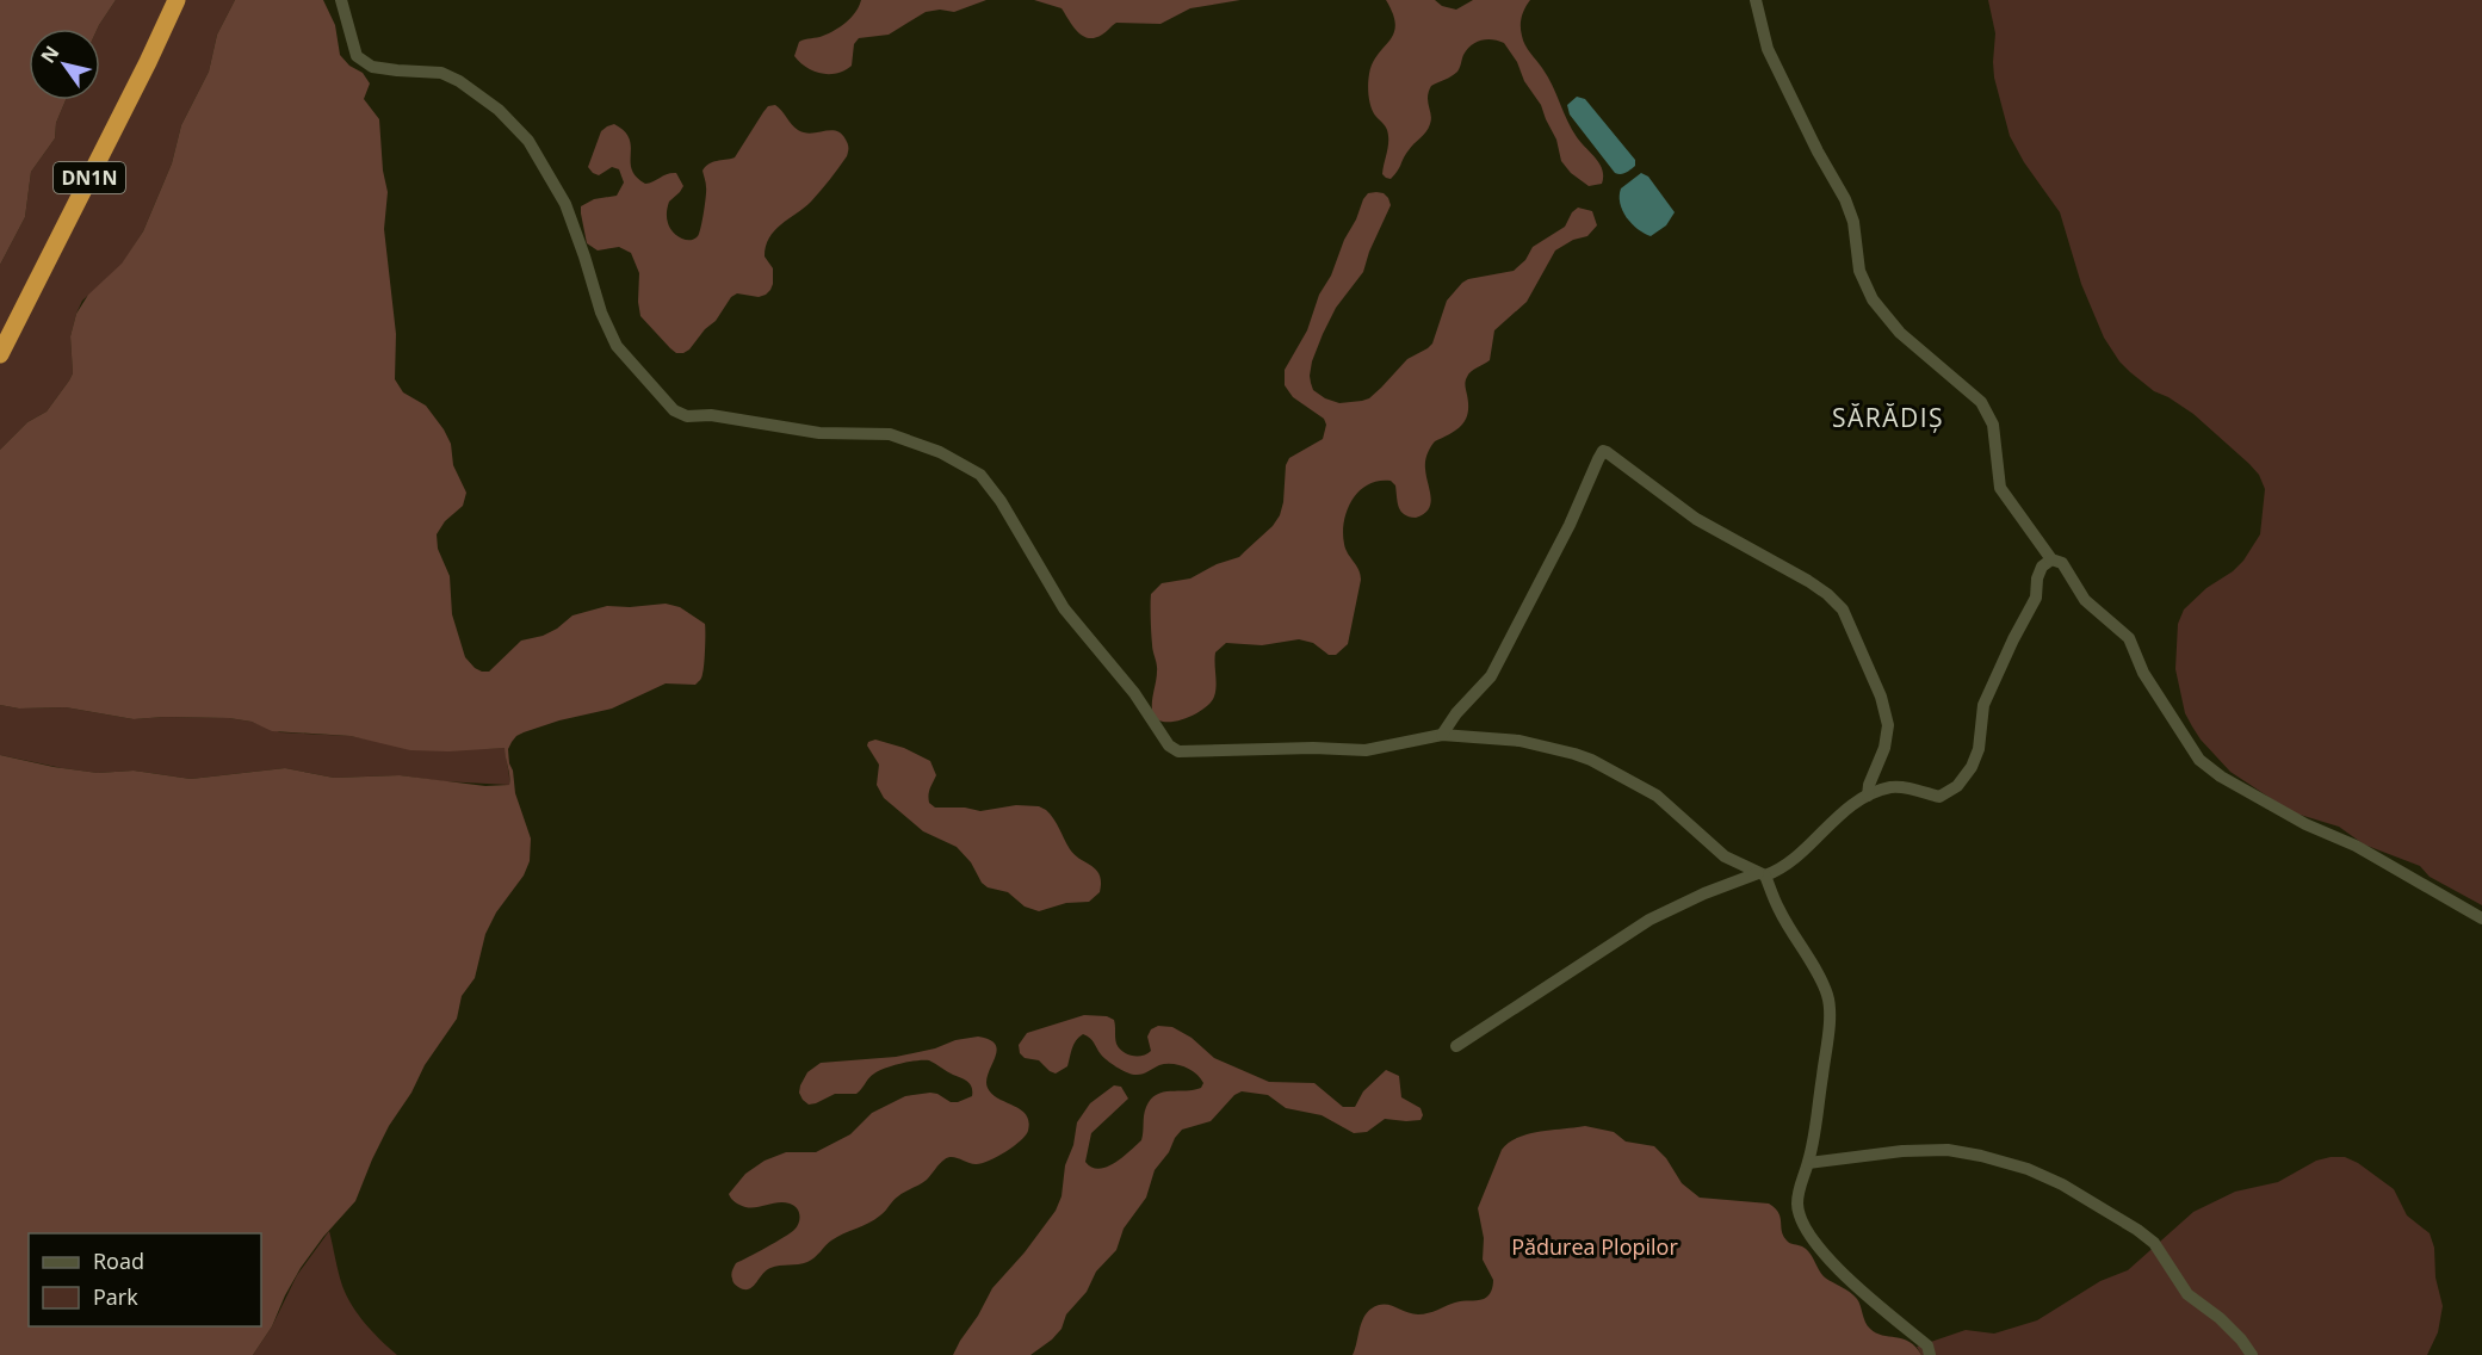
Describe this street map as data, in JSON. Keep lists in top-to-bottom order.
{
  "streets": {
    "highway": ["DN1N"]
  },
  "districts": ["SĂRĂDIȘ"],
  "parks": ["Pădurea Plopilor"],
  "legend": ["Road", "Park"],
  "north": "top left"
}
